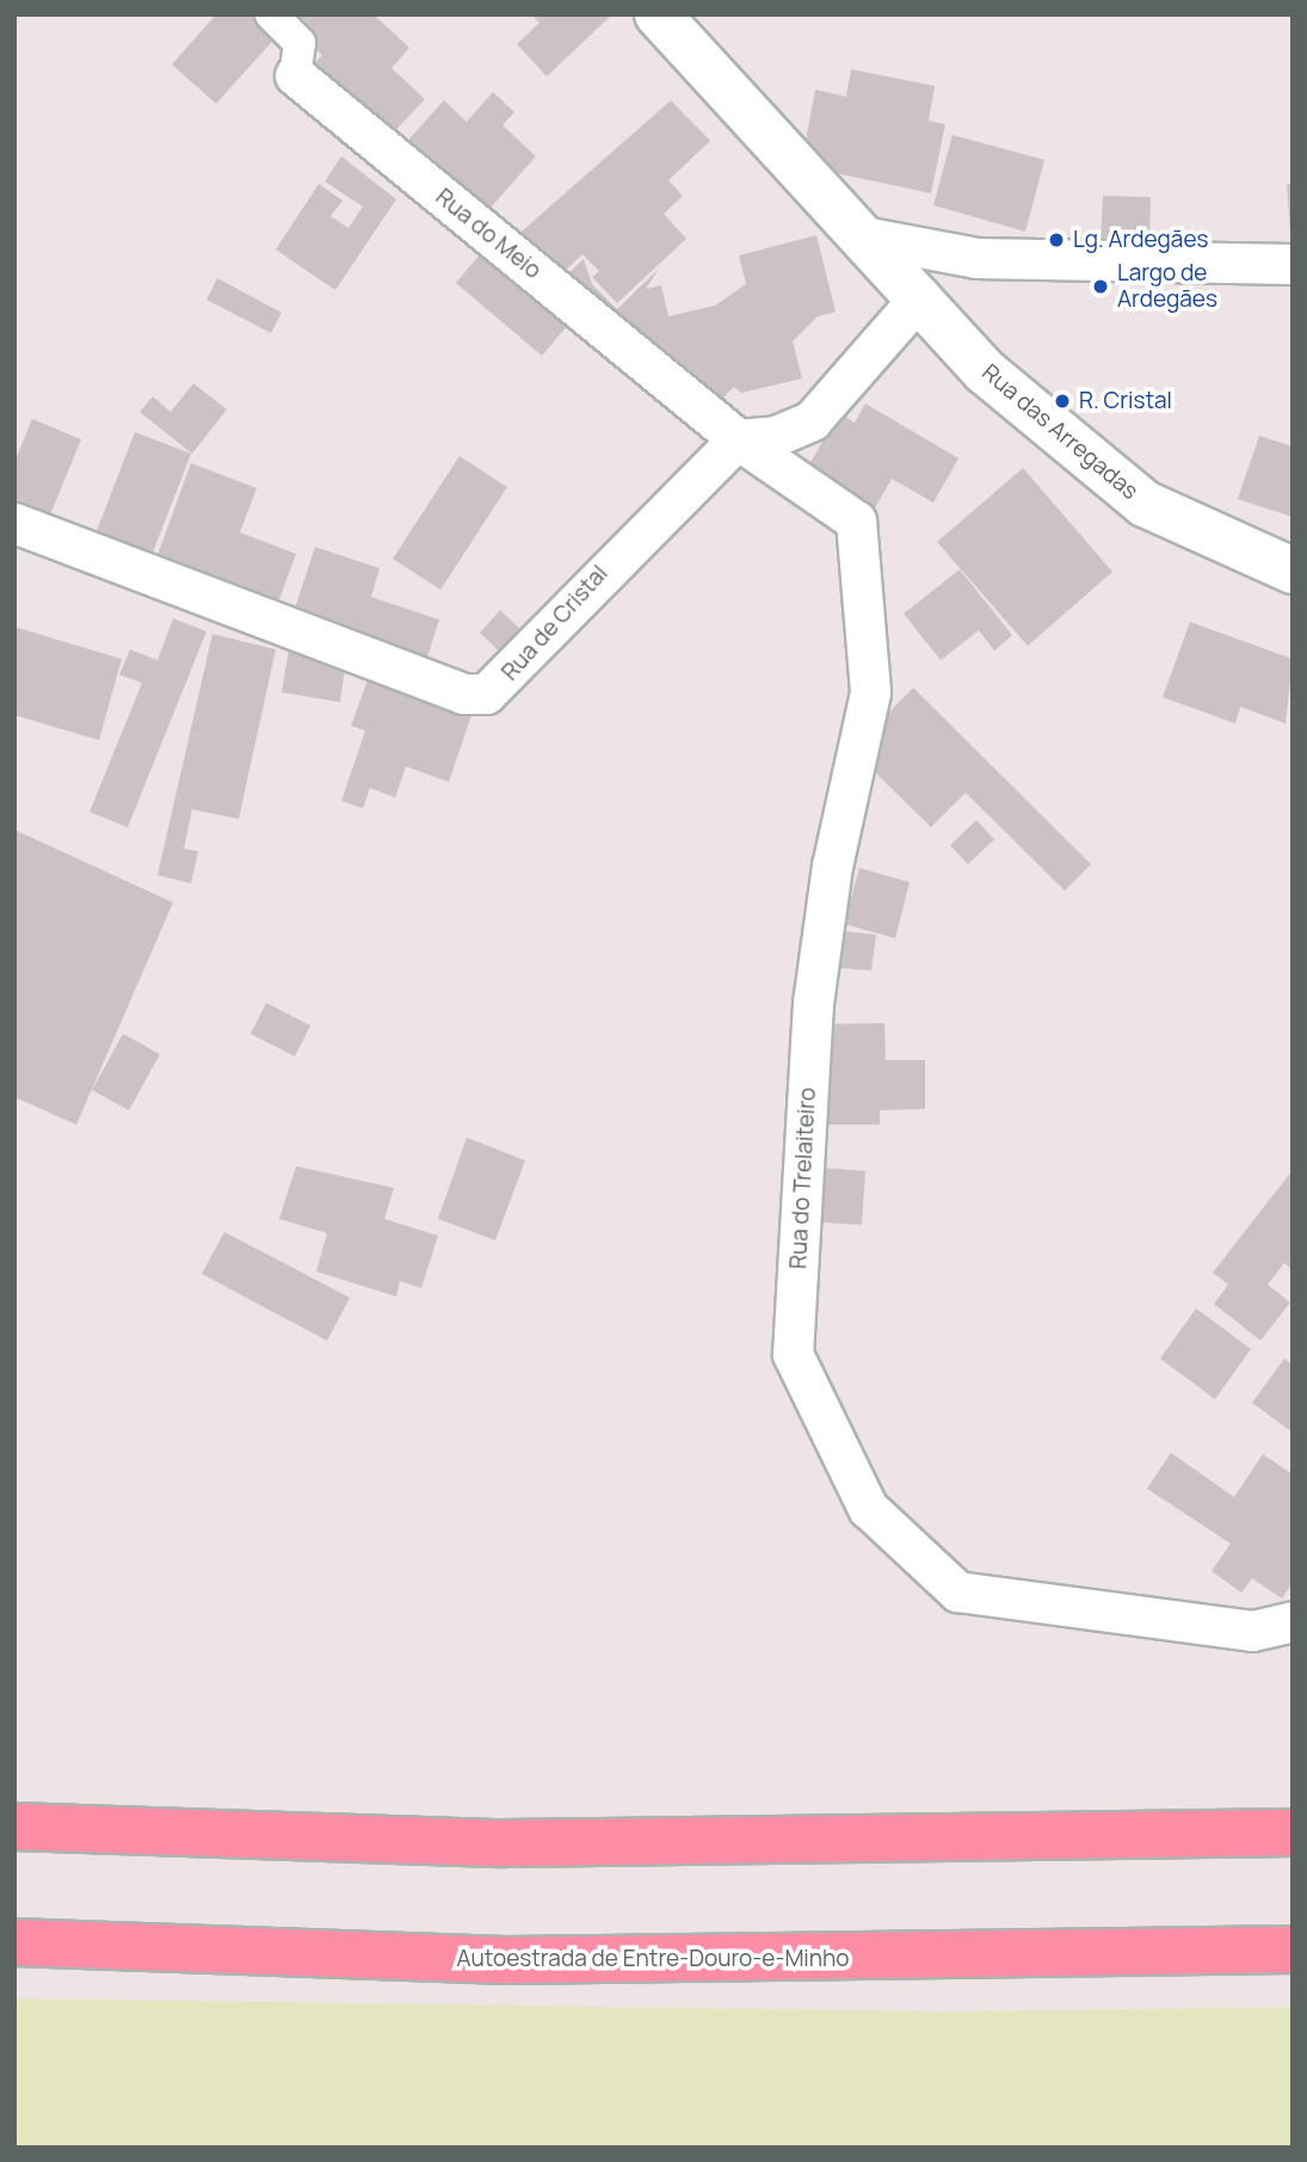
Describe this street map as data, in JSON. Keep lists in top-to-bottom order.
{
  "streets": {
    "highway": ["Autoestrada de Entre-Douro-e-Minho"],
    "street": [
      "Rua do Meio",
      "Rua das Arregadas",
      "Rua de Cristal",
      "Rua do Trelaiteiro"
    ]
  },
  "crossings": [
    ["Rua do Meio", "Rua de Cristal"],
    ["Rua do Meio", "Rua do Trelaiteiro"],
    ["Rua de Cristal", "Rua do Trelaiteiro"]
  ],
  "places": ["Lg. Ardegães", "Largo de Ardegães", "R. Cristal"]
}
